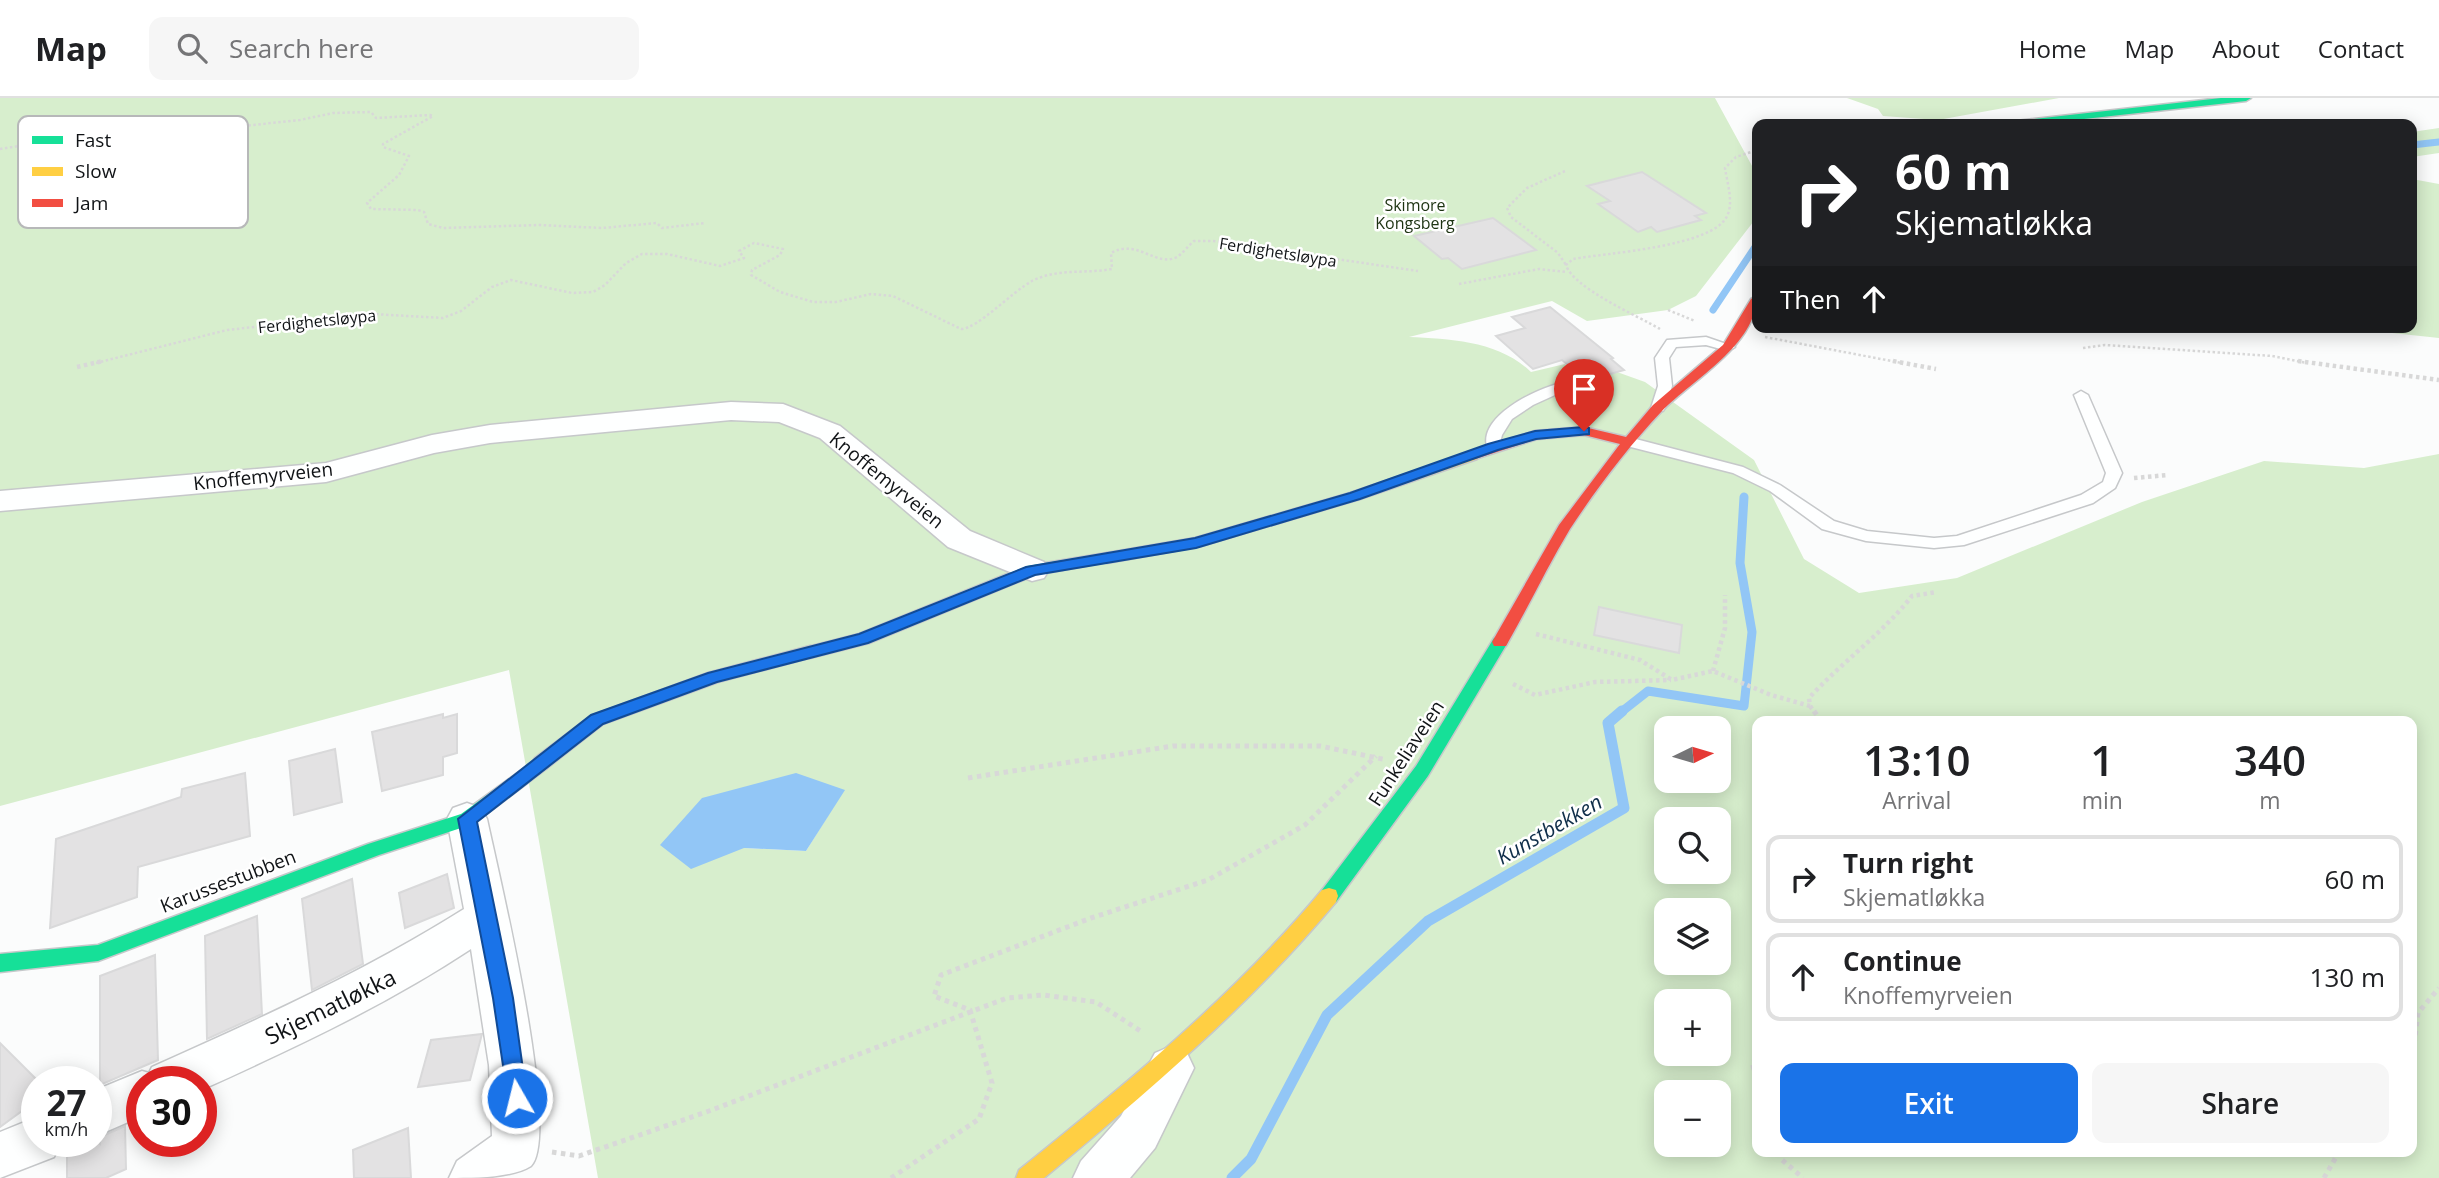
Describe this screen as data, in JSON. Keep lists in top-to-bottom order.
{
  "streets": {
    "street": [
      "Knoffemyrveien",
      "Funkeliaveien",
      "Karussestubben",
      "Skjematløkka"
    ],
    "path": ["Ferdighetsløypa"]
  },
  "water": ["Kunstbekken"],
  "parks": ["Skimore Kongsberg"],
  "legend": ["Fast", "Slow", "Jam"],
  "north": "right",
  "page": {
    "header": "Map",
    "search": "Search here",
    "nav": [
      "Home",
      "Map",
      "About",
      "Contact"
    ],
    "turn": ["60 m", "Skjematløkka"],
    "then": "Then",
    "map_buttons": ["+", "−"],
    "eta": [
      "13:10",
      "Arrival",
      "1",
      "min",
      "340",
      "m"
    ],
    "list": [
      {
        "name": "Turn right",
        "note": "Skjematløkka",
        "value": "60 m"
      },
      {
        "name": "Continue",
        "note": "Knoffemyrveien",
        "value": "130 m"
      }
    ],
    "buttons": ["Exit", "Share"],
    "speed": "27 km/h",
    "limit": "30"
  }
}
